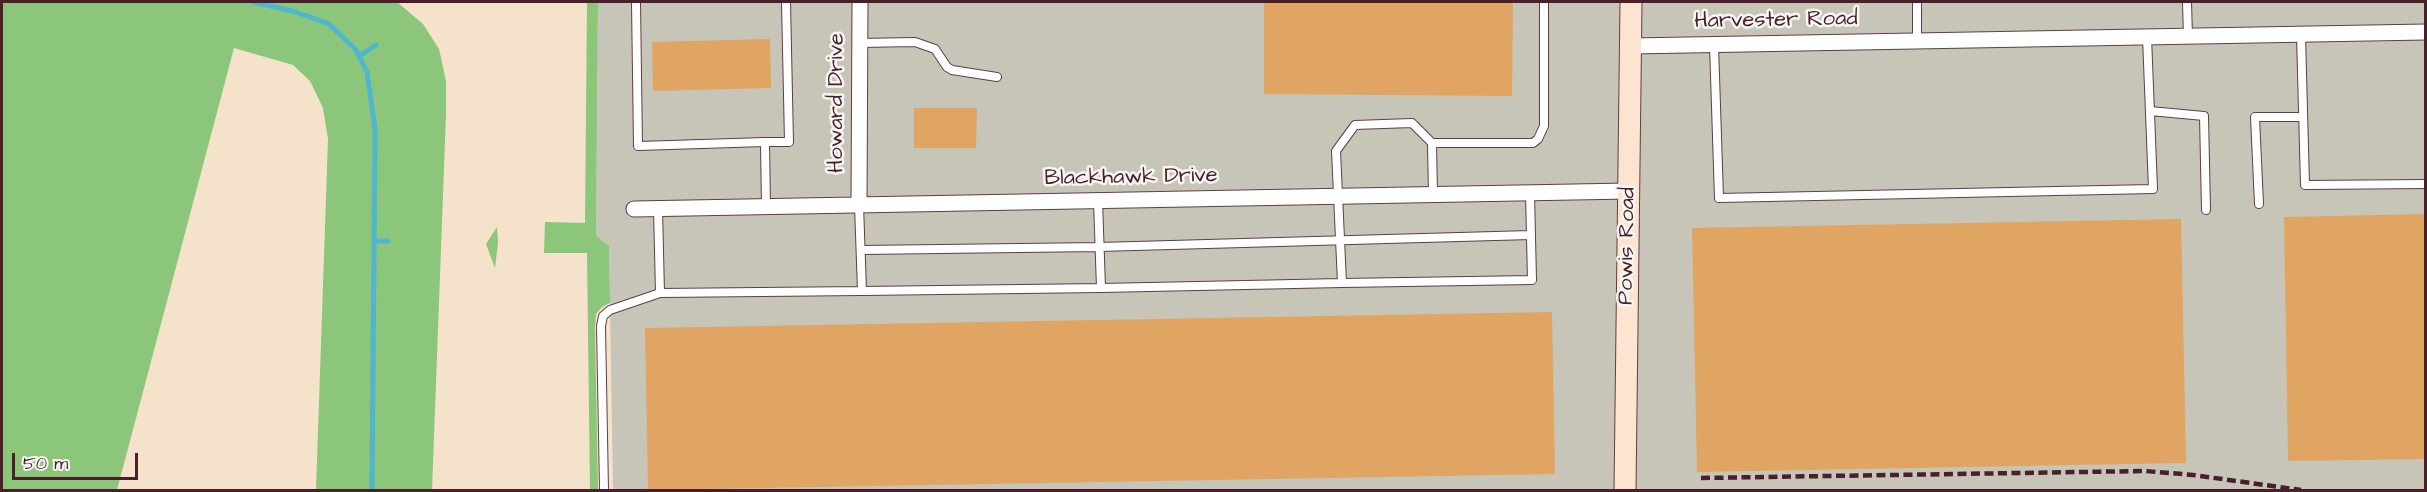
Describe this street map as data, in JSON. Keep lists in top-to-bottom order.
{
  "streets": {
    "street": [
      "Harvester Road",
      "Howard Drive",
      "Blackhawk Drive",
      "Powis Road"
    ]
  },
  "crossings": [
    ["Harvester Road", "Powis Road"],
    ["Howard Drive", "Blackhawk Drive"],
    ["Blackhawk Drive", "Powis Road"]
  ],
  "scale_bar": "50 m"
}
